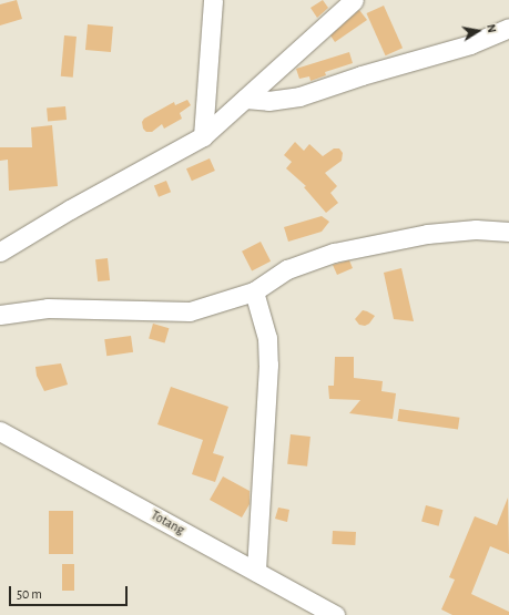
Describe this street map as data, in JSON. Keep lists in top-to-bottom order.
{
  "streets": {
    "street": ["Totang"]
  },
  "scale_bar": "50 m",
  "north": "right"
}
